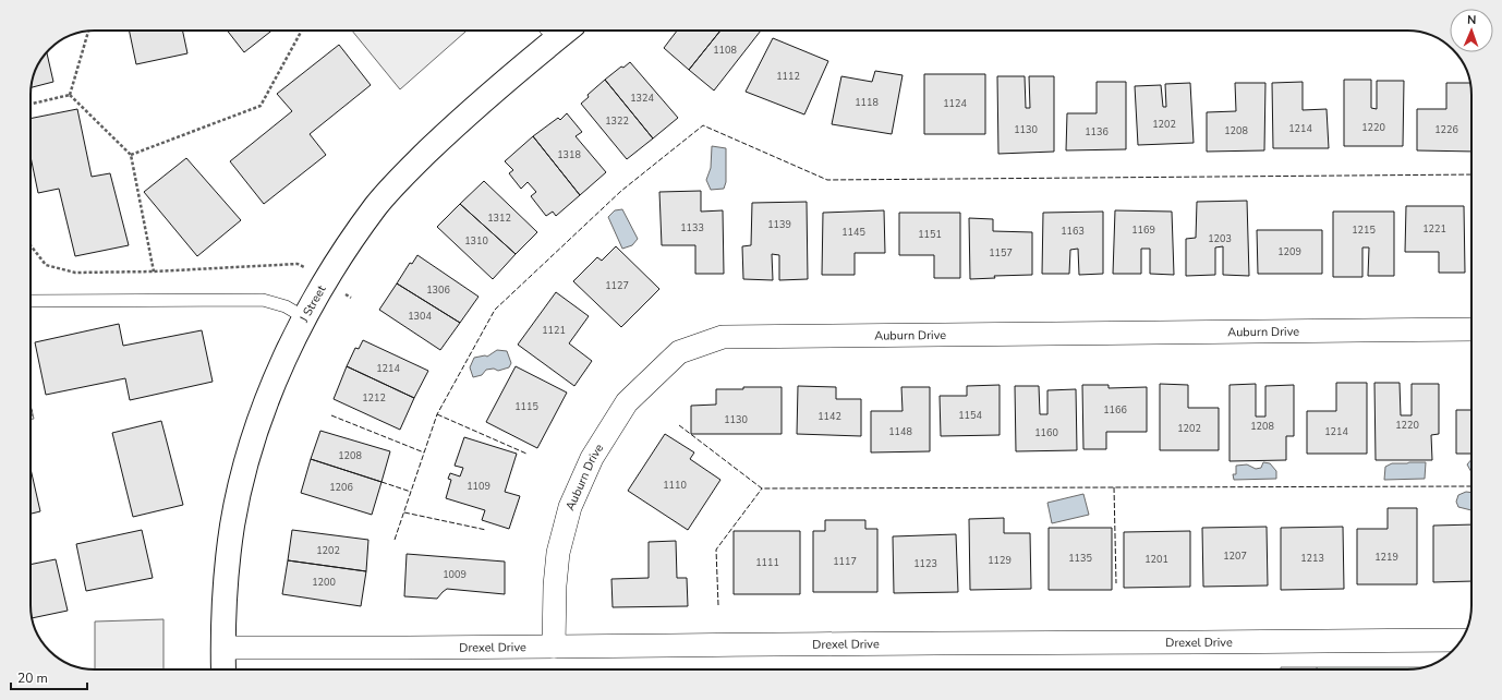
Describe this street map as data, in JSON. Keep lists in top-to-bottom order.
{
  "streets": {
    "street": ["J Street", "Auburn Drive", "Drexel Drive"]
  },
  "crossings": [
    ["J Street", "Drexel Drive"],
    ["Auburn Drive", "Drexel Drive"]
  ],
  "house_numbers": [
    "1108",
    "1112",
    "1324",
    "1118",
    "1124",
    "1322",
    "1202",
    "1220",
    "1214",
    "1130",
    "1226",
    "1208",
    "1136",
    "1318",
    "1312",
    "1139",
    "1133",
    "1221",
    "1169",
    "1215",
    "1163",
    "1145",
    "1151",
    "1203",
    "1310",
    "1209",
    "1157",
    "1127",
    "1306",
    "1304",
    "1121",
    "1214",
    "1212",
    "1115",
    "1166",
    "1154",
    "1142",
    "1130",
    "1220",
    "1208",
    "1202",
    "1148",
    "1214",
    "1160",
    "1208",
    "1110",
    "1109",
    "1206",
    "1202",
    "1207",
    "1219",
    "1135",
    "1213",
    "1201",
    "1129",
    "1117",
    "1111",
    "1123",
    "1009",
    "1200"
  ],
  "scale_bar": "20 m",
  "north": "top"
}
